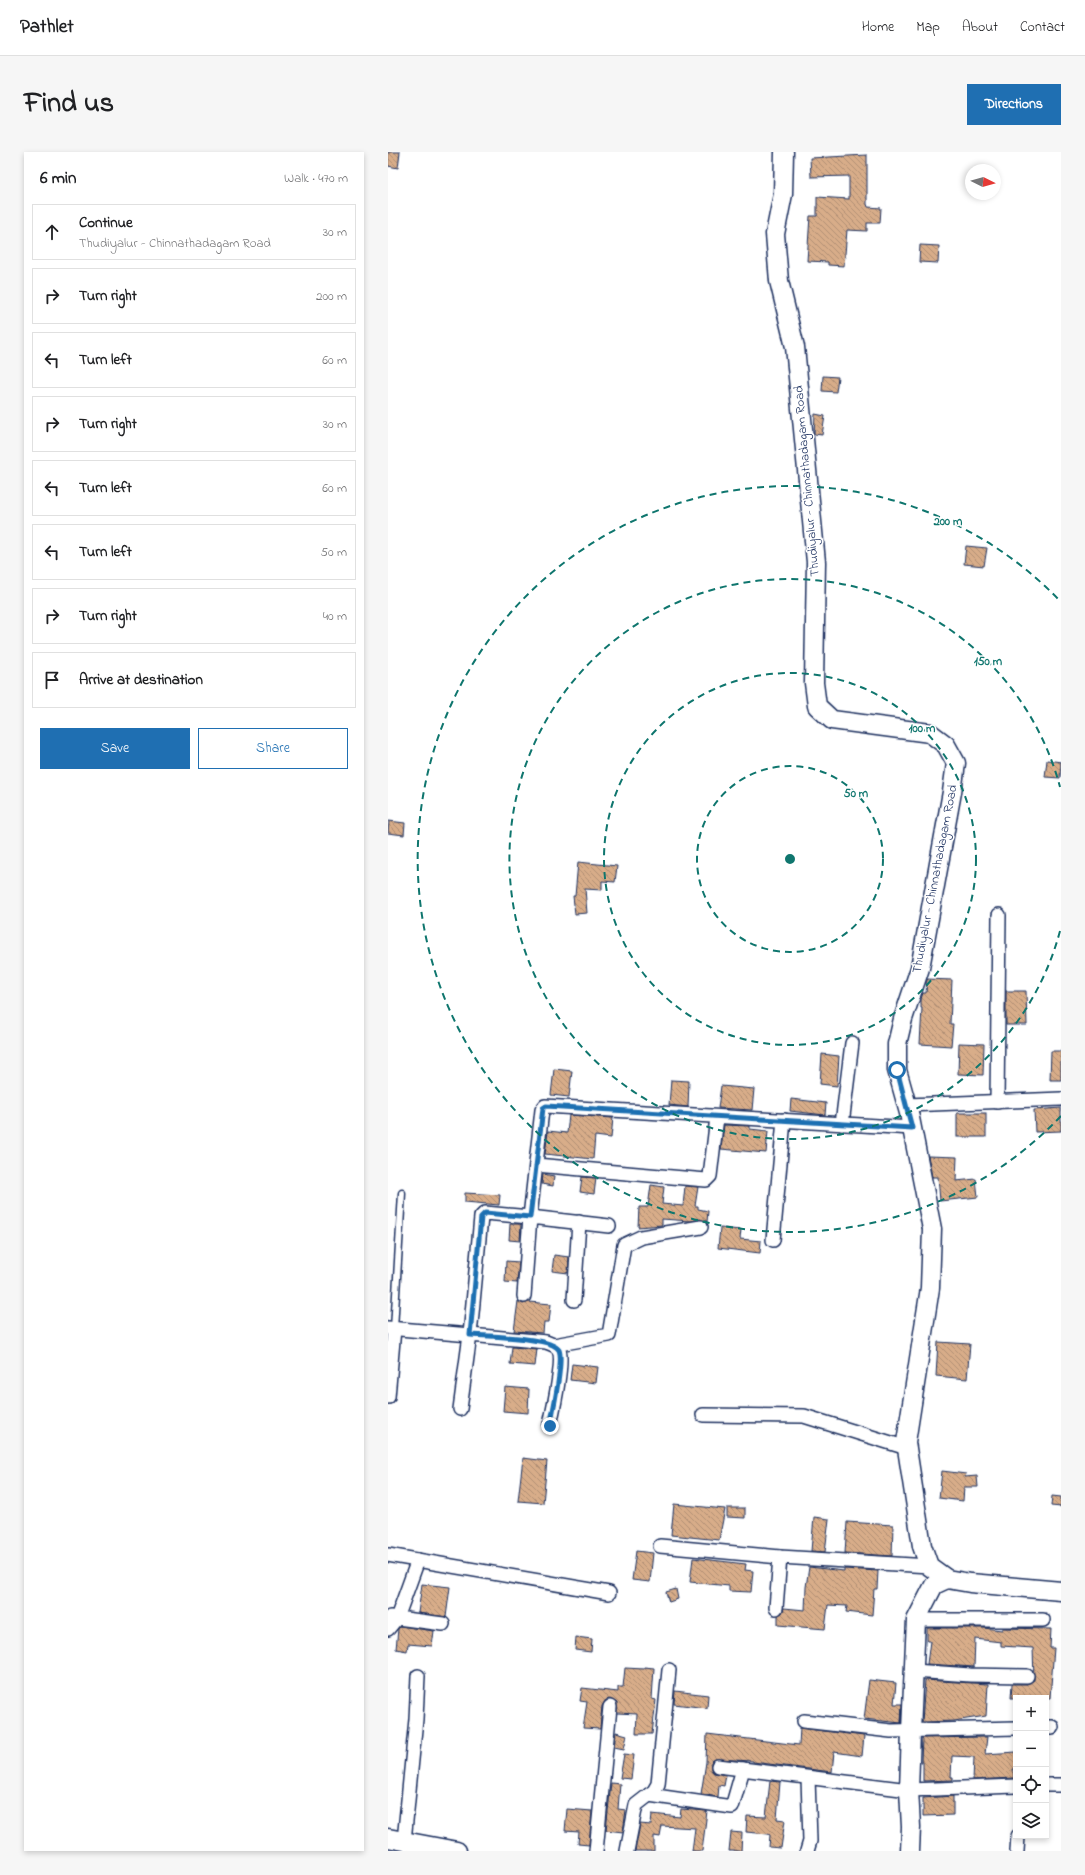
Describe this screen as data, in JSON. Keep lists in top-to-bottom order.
{
  "streets": {
    "main road": ["Thudiyalur - Chinnathadagam Road"]
  },
  "north": "right",
  "page": {
    "header": "Pathlet",
    "nav": [
      "Home",
      "Map",
      "About",
      "Contact"
    ],
    "title": "Find us",
    "buttons": [
      "Directions",
      ["Save", "Share"]
    ],
    "heading": ["6 min", "Walk · 470 m"],
    "list": [
      ["Continue", "Thudiyalur - Chinnathadagam Road", "30 m"],
      ["Turn right", "200 m"],
      ["Turn left", "60 m"],
      ["Turn right", "30 m"],
      ["Turn left", "60 m"],
      ["Turn left", "50 m"],
      ["Turn right", "40 m"],
      "Arrive at destination"
    ],
    "map_buttons": ["+", "−"]
  },
  "rings": [
    "200 m",
    "150 m",
    "100 m",
    "50 m"
  ]
}
